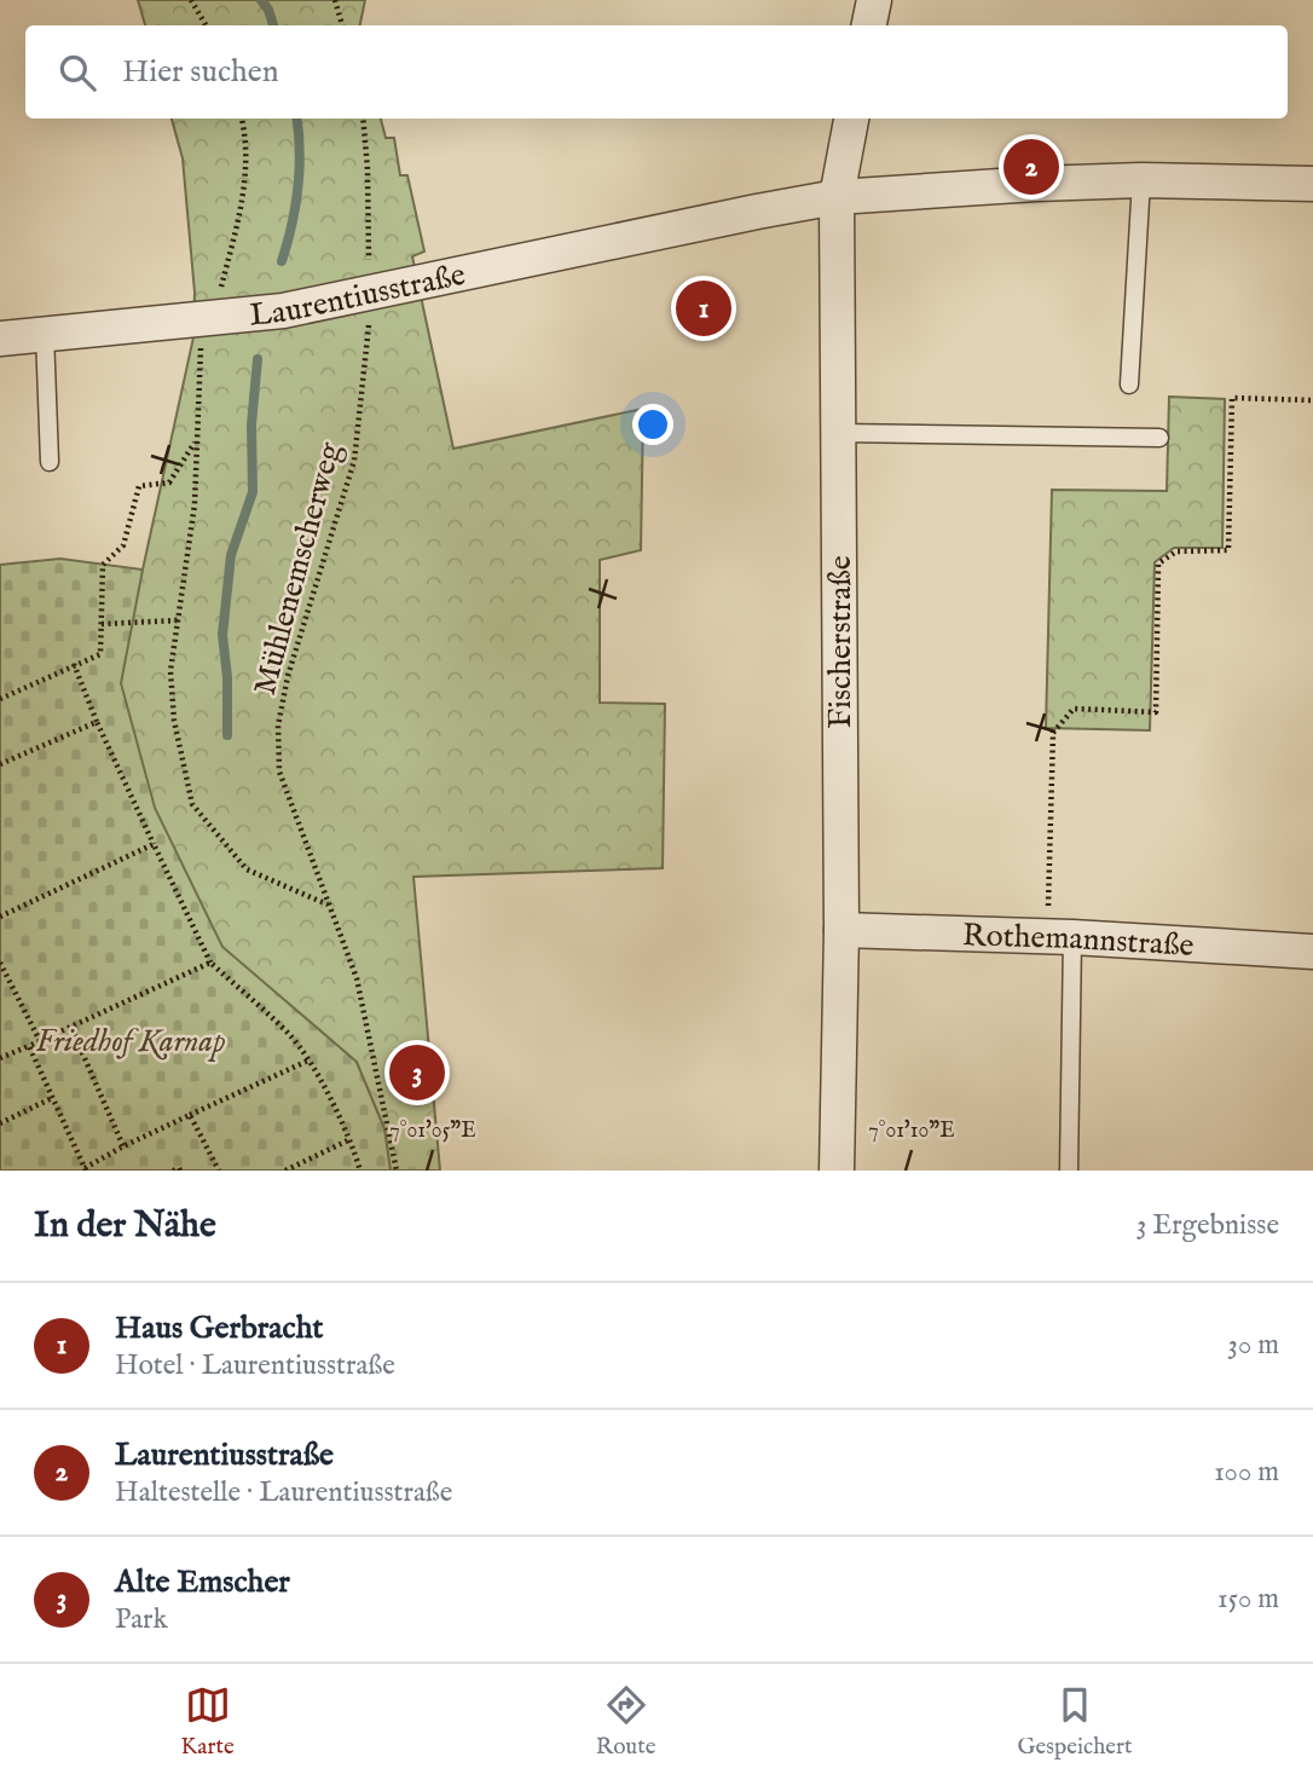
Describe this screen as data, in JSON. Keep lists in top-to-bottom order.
{
  "streets": {
    "street": ["Laurentiusstraße", "Fischerstraße", "Rothemannstraße"],
    "path": ["Mühlenemscherweg"]
  },
  "crossings": [
    ["Laurentiusstraße", "Mühlenemscherweg"],
    ["Laurentiusstraße", "Fischerstraße"],
    ["Fischerstraße", "Rothemannstraße"]
  ],
  "parks": ["Friedhof Karnap"],
  "page": {
    "search": "Hier suchen",
    "pins": ["2", "1", "3"],
    "heading": ["In der Nähe", "3 Ergebnisse"],
    "list": [
      {
        "mark": "1",
        "name": "Haus Gerbracht",
        "note": "Hotel · Laurentiusstraße",
        "value": "30 m"
      },
      {
        "mark": "2",
        "name": "Laurentiusstraße",
        "note": "Haltestelle · Laurentiusstraße",
        "value": "100 m"
      },
      {
        "mark": "3",
        "name": "Alte Emscher",
        "note": "Park",
        "value": "150 m"
      }
    ],
    "nav": ["Karte", "Route", "Gespeichert"]
  },
  "coordinates": ["7°01'05\"E", "7°01'10\"E"]
}
